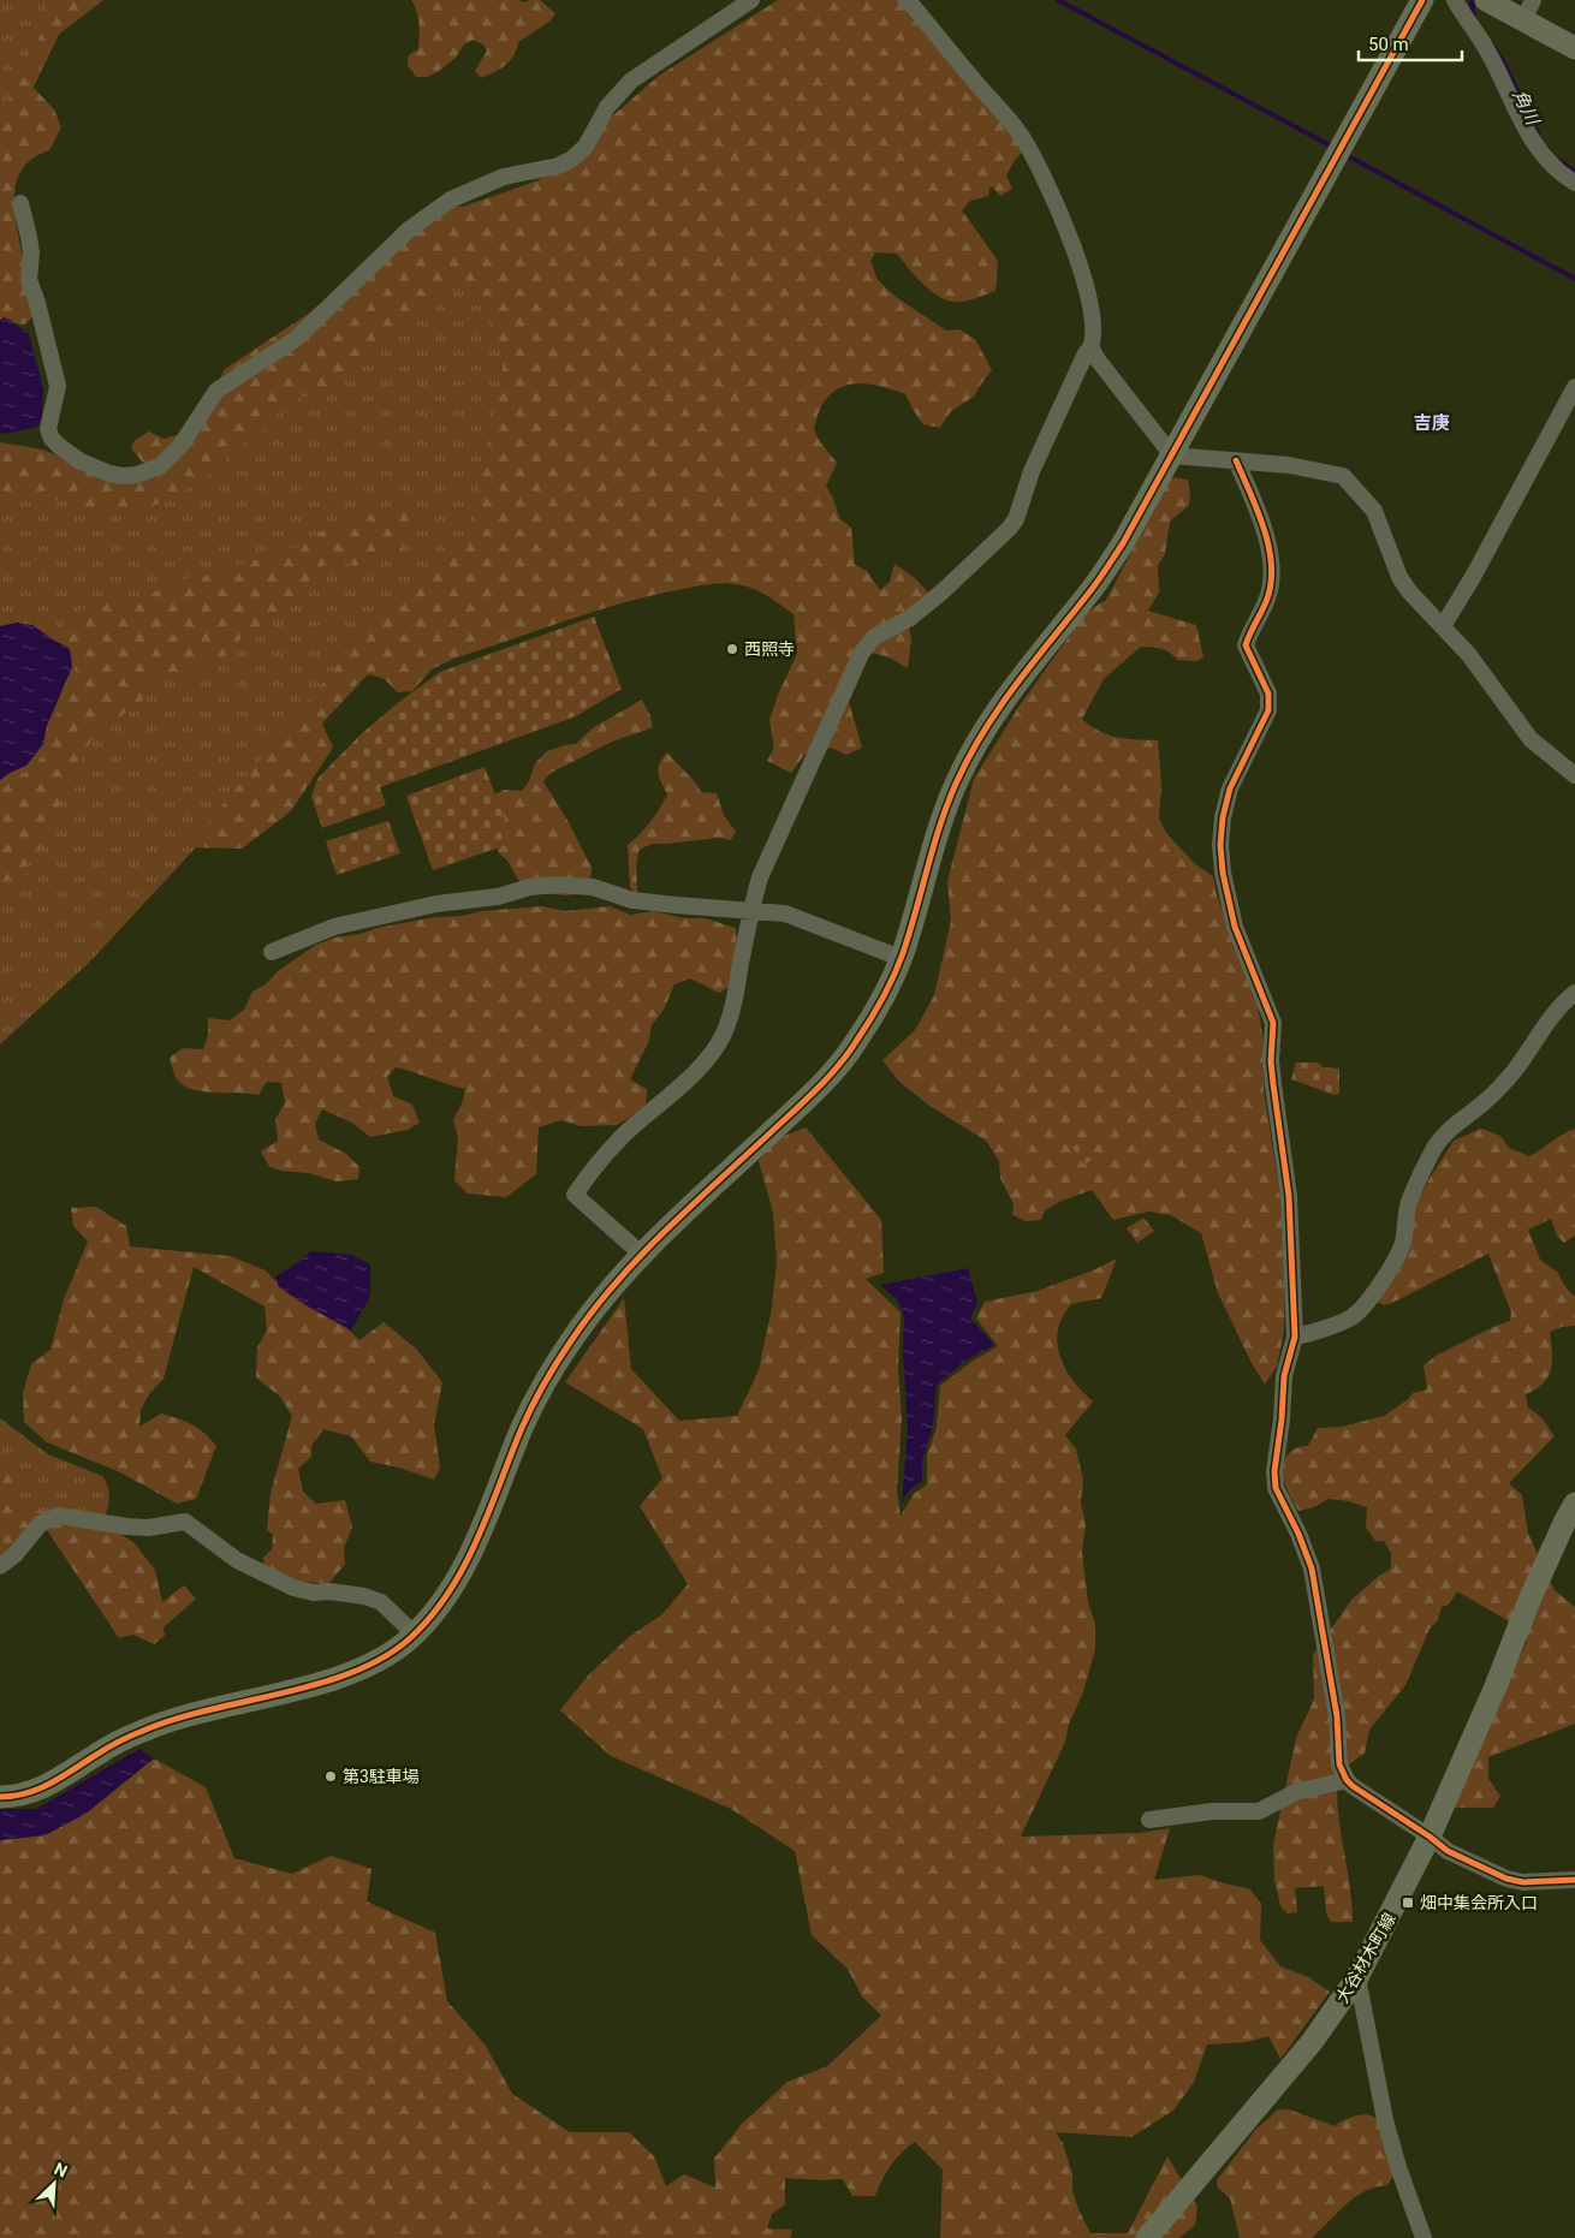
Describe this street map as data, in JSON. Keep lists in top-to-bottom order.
{
  "streets": {
    "street": ["大谷材木町線"]
  },
  "districts": ["吉庚"],
  "water": ["角川"],
  "places": {
    "other": ["西照寺", "第3駐車場"],
    "transit": ["畑中集会所入口"]
  },
  "scale_bar": "50 m",
  "north": "top right"
}
